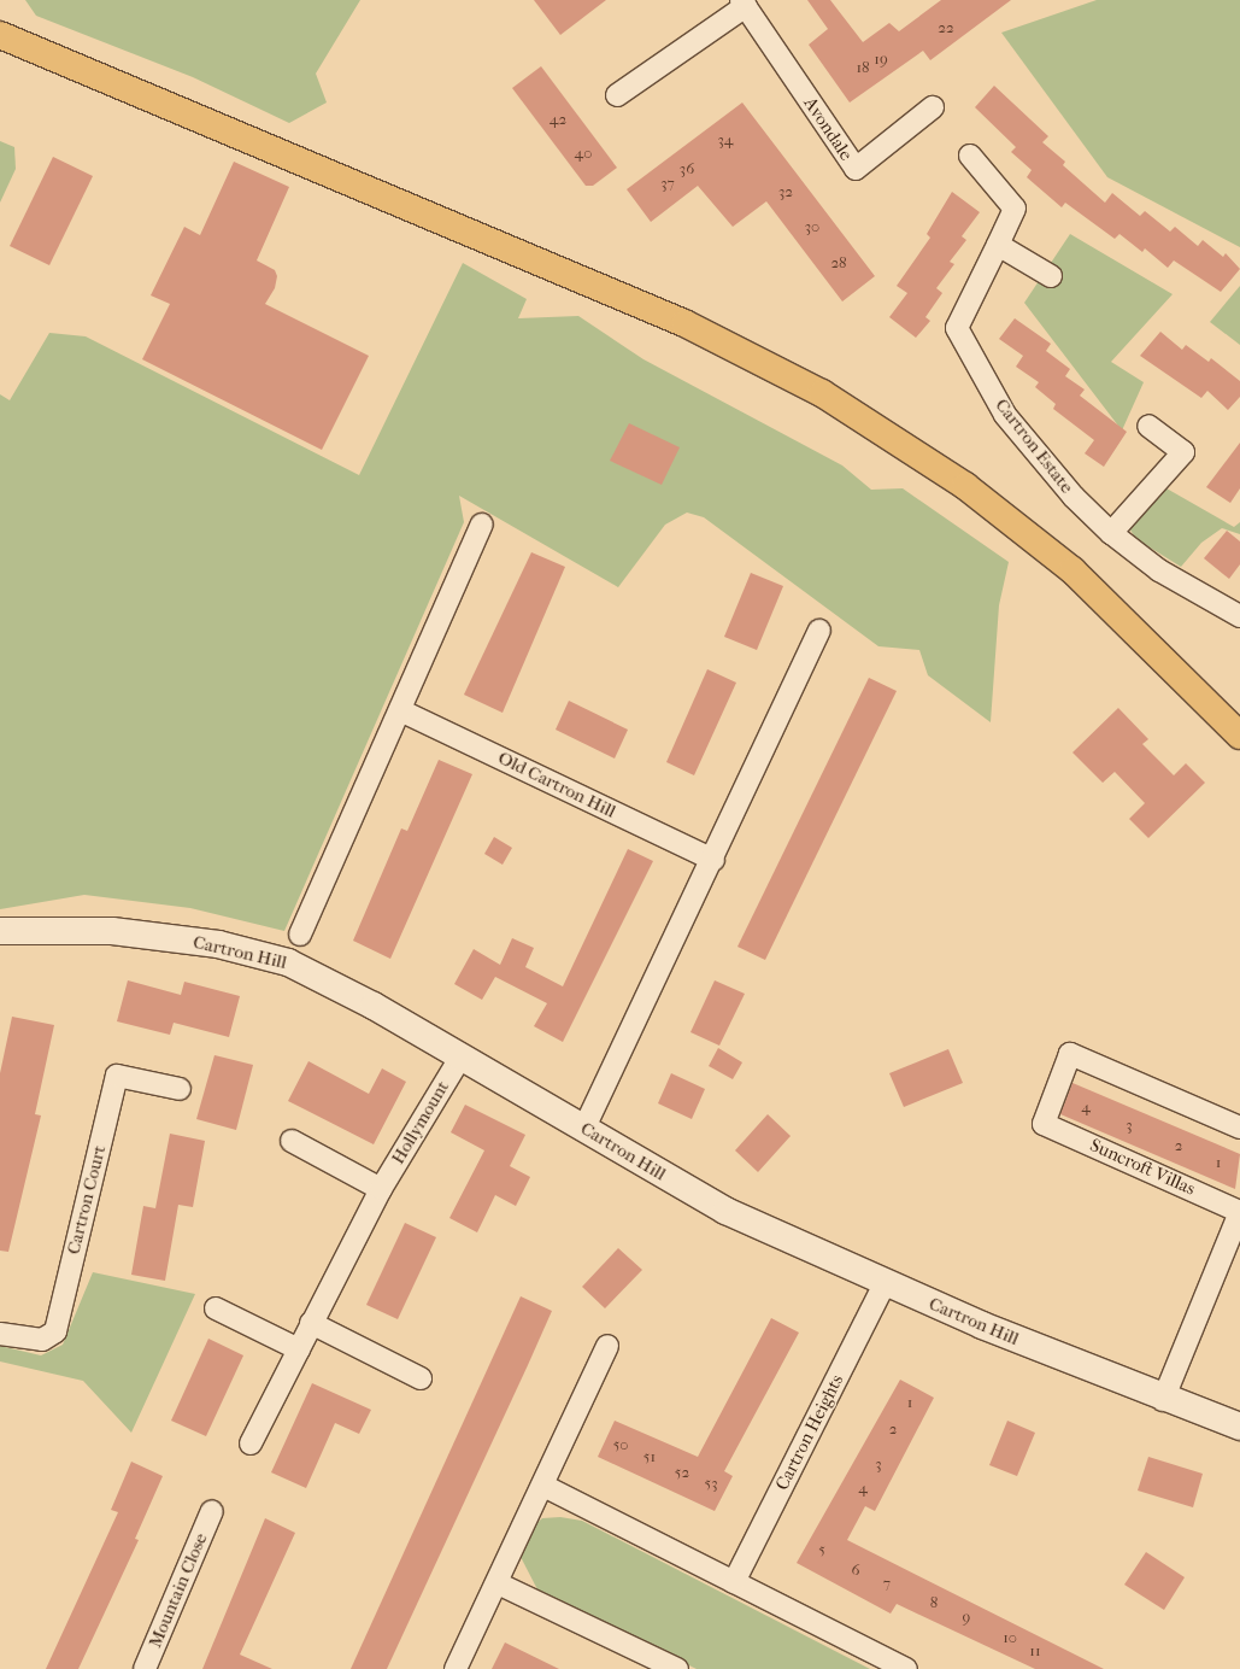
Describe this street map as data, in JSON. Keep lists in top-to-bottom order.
{
  "streets": {
    "main road": ["Cartron Hill"],
    "street": [
      "Avondale",
      "Cartron Estate",
      "Old Cartron Hill",
      "Hollymount",
      "Suncroft Villas",
      "Cartron Court",
      "Cartron Heights",
      "Mountain Close"
    ]
  },
  "crossings": [
    ["Cartron Hill", "Hollymount"],
    ["Cartron Hill", "Suncroft Villas"],
    ["Cartron Hill", "Cartron Heights"]
  ],
  "house_numbers": [
    "22",
    "19",
    "18",
    "42",
    "34",
    "40",
    "36",
    "37",
    "32",
    "30",
    "28",
    "4",
    "3",
    "2",
    "1",
    "1",
    "2",
    "50",
    "51",
    "3",
    "52",
    "53",
    "4",
    "5",
    "6",
    "7",
    "8",
    "9",
    "10",
    "11"
  ]
}
